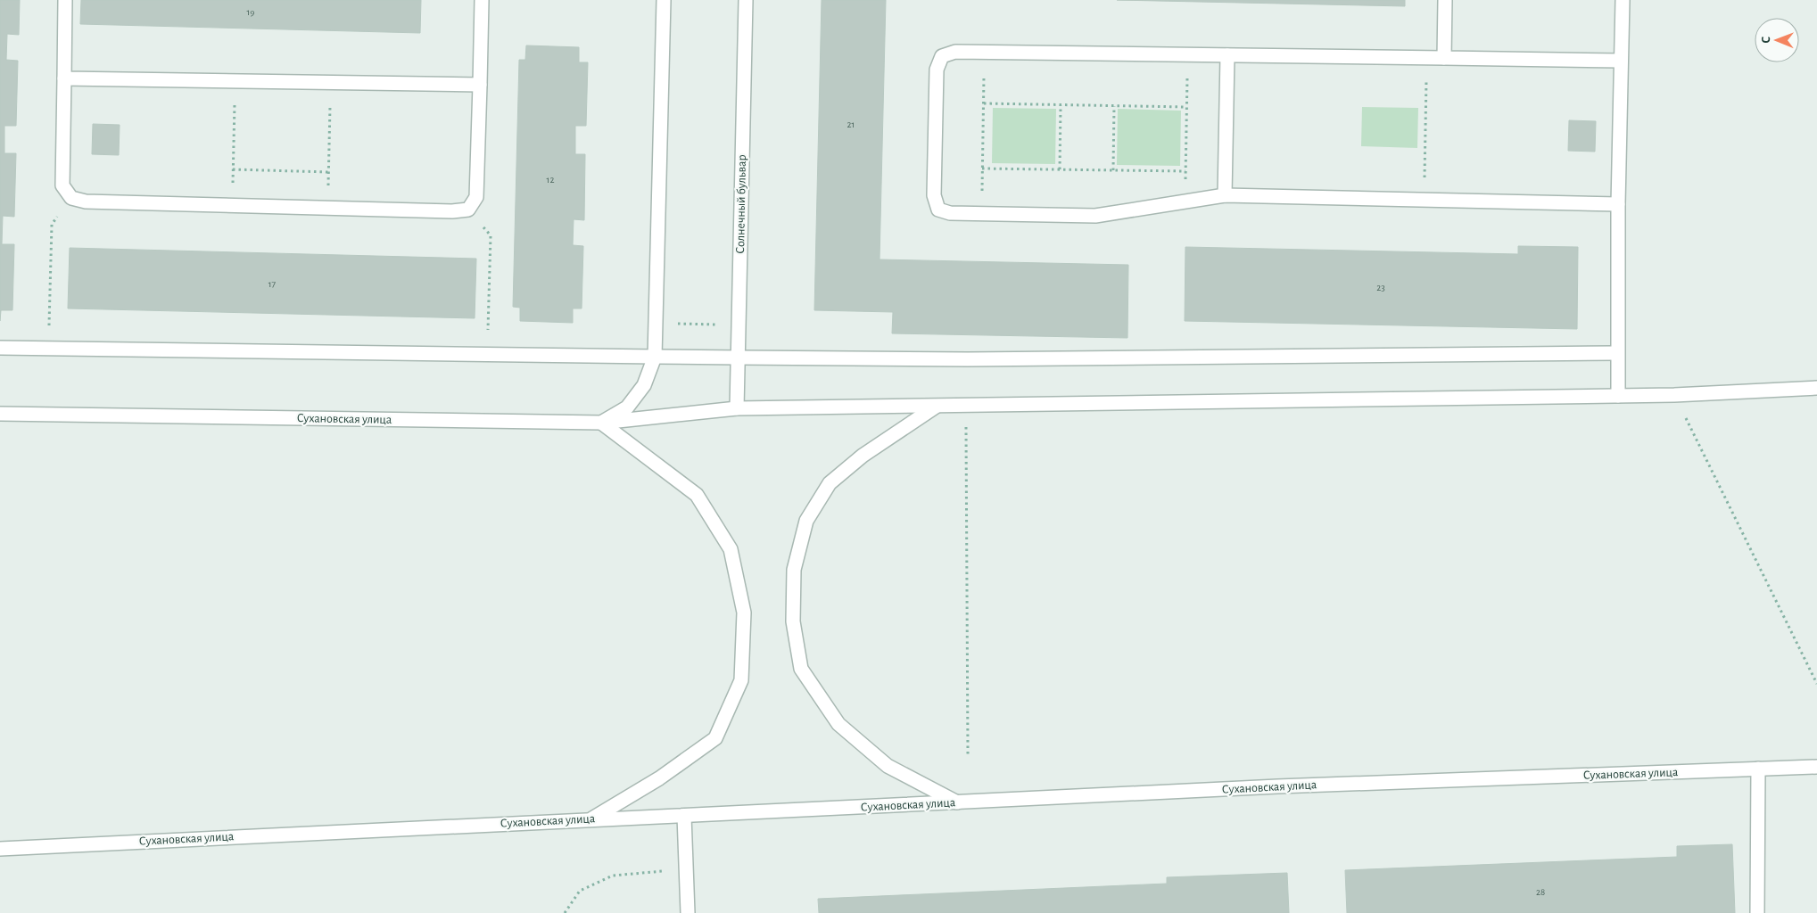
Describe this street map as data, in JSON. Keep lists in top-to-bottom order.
{
  "streets": {
    "street": ["Солнечный бульвар", "Сухановская улица"]
  },
  "crossings": [
    ["Солнечный бульвар", "Сухановская улица"]
  ],
  "house_numbers": [
    "19",
    "21",
    "12",
    "17",
    "23",
    "28"
  ],
  "north": "left"
}
